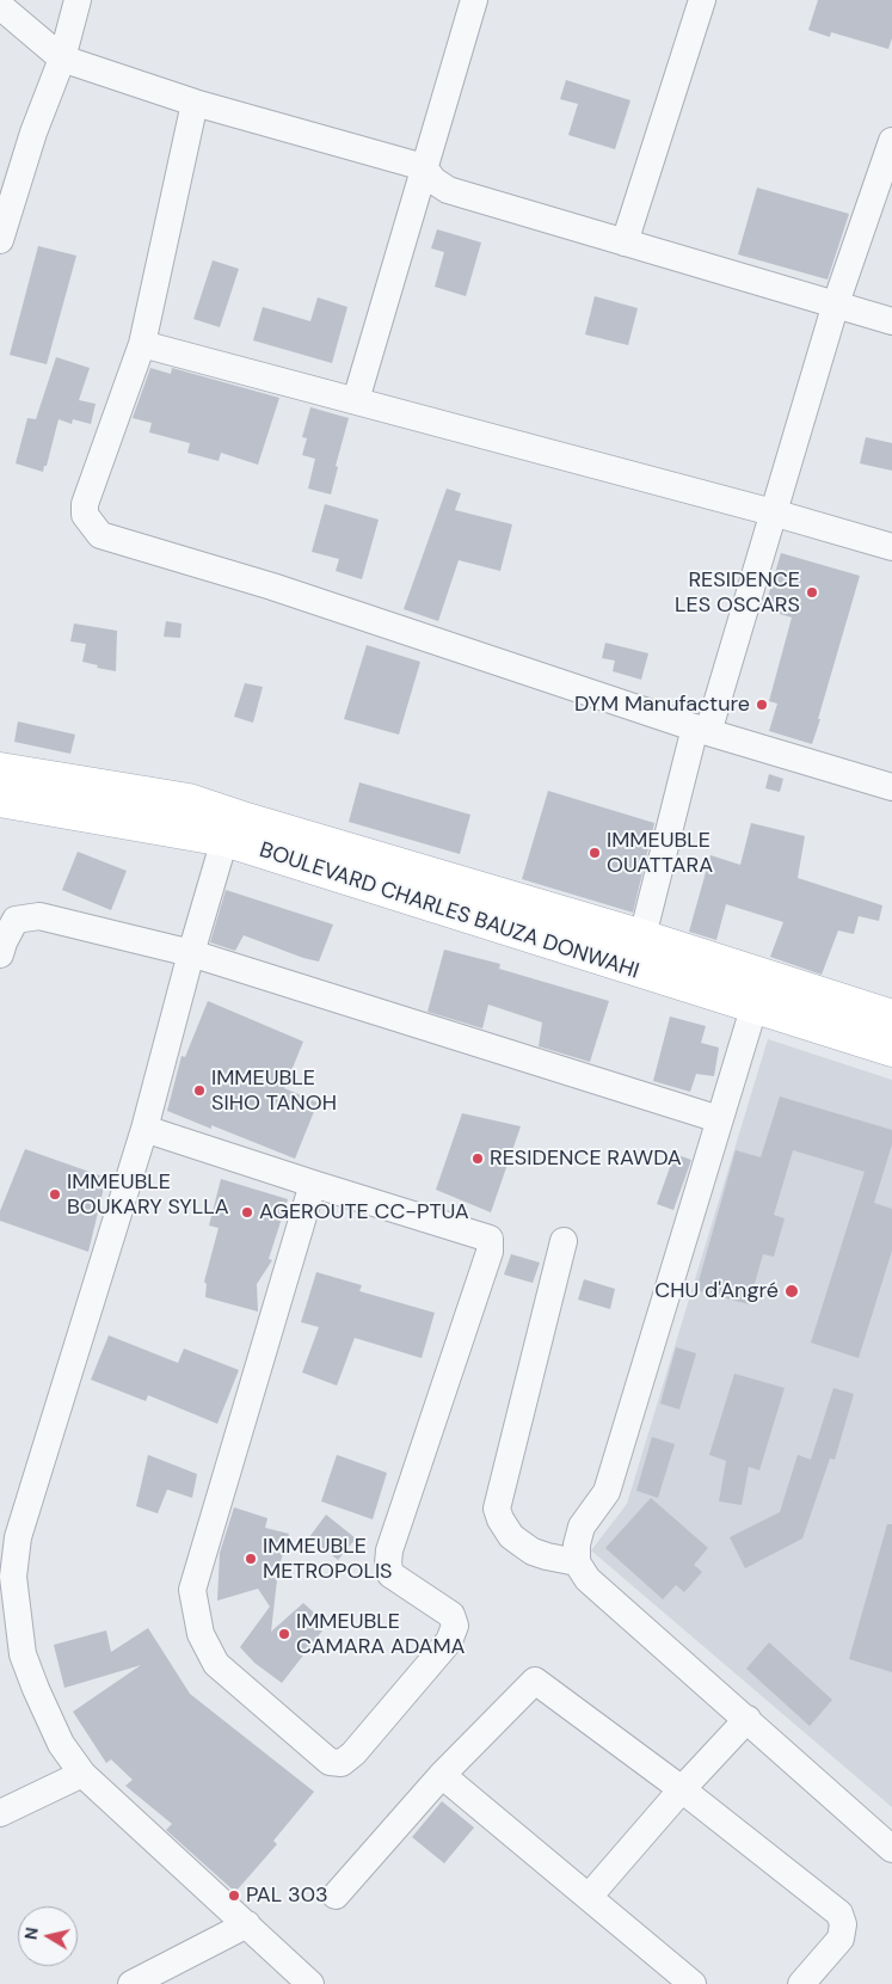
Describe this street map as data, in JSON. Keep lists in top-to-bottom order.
{
  "streets": {
    "main road": ["BOULEVARD CHARLES BAUZA DONWAHI"]
  },
  "places": [
    "RESIDENCE LES OSCARS",
    "DYM Manufacture",
    "IMMEUBLE OUATTARA",
    "IMMEUBLE SIHO TANOH",
    "RESIDENCE RAWDA",
    "IMMEUBLE BOUKARY SYLLA",
    "AGEROUTE CC-PTUA",
    "CHU d'Angré",
    "IMMEUBLE METROPOLIS",
    "IMMEUBLE CAMARA ADAMA",
    "PAL 303"
  ],
  "north": "left"
}
